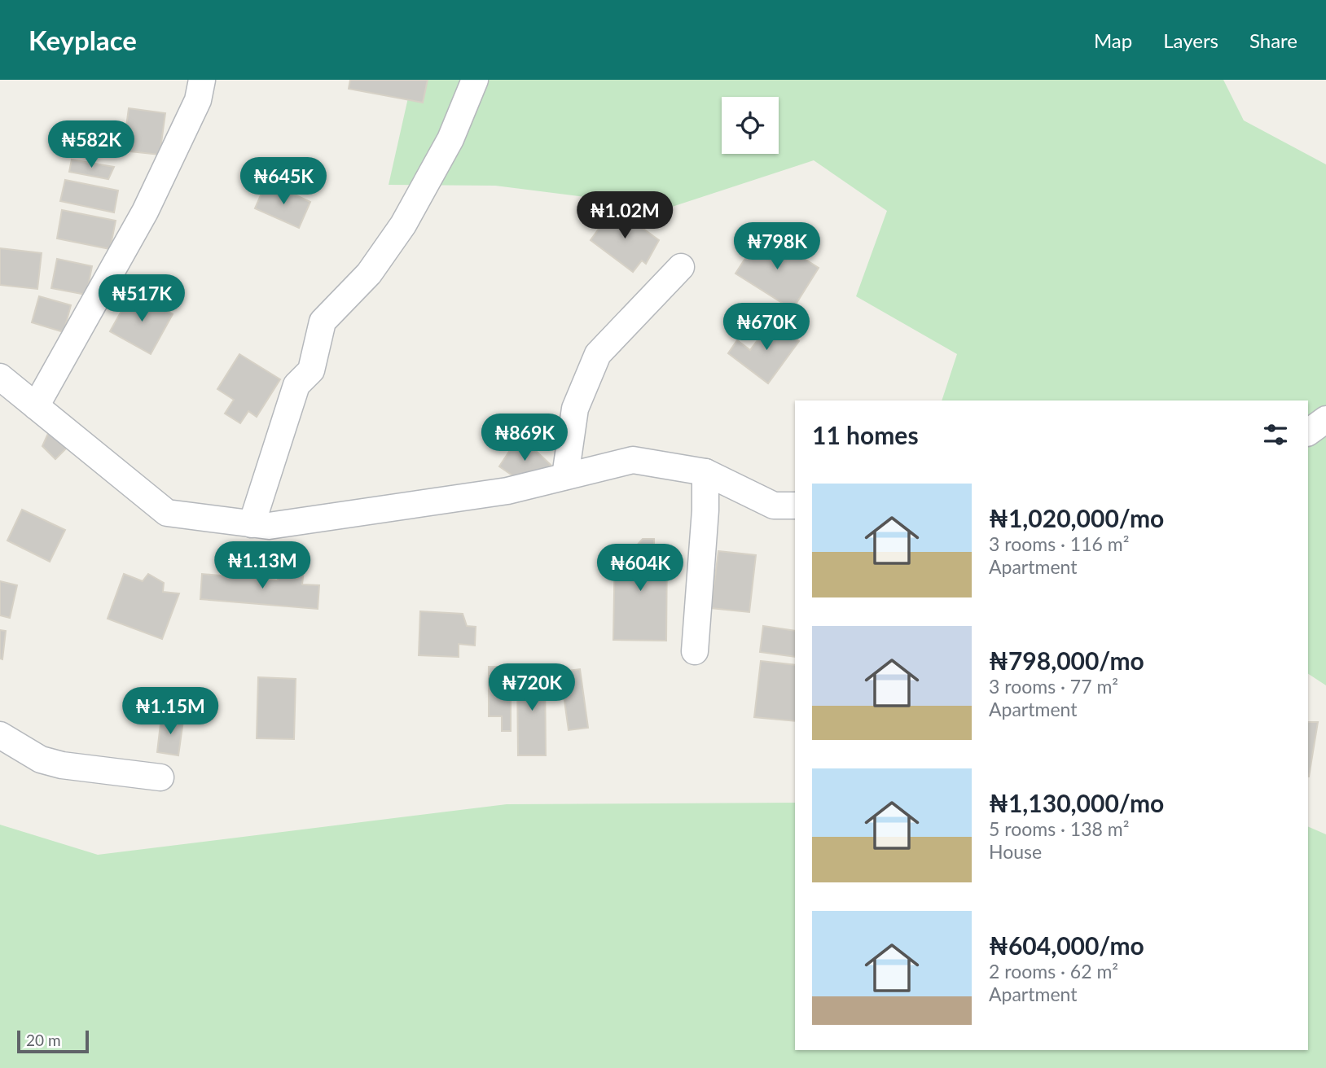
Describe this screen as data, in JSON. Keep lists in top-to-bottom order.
{
  "scale_bar": "20 m",
  "page": {
    "header": "Keyplace",
    "nav": ["Map", "Layers", "Share"],
    "price": [
      "₦582K",
      "₦645K",
      "₦1.02M",
      "₦798K",
      "₦517K",
      "₦670K",
      "₦869K",
      "₦1.13M",
      "₦604K",
      "₦720K",
      "₦1.15M"
    ],
    "heading": "11 homes",
    "list": [
      {
        "name": "₦1,020,000/mo",
        "note": "3 rooms · 116 m² · Apartment"
      },
      {
        "name": "₦798,000/mo",
        "note": "3 rooms · 77 m² · Apartment"
      },
      {
        "name": "₦1,130,000/mo",
        "note": "5 rooms · 138 m² · House"
      },
      {
        "name": "₦604,000/mo",
        "note": "2 rooms · 62 m² · Apartment"
      }
    ],
    "scale": "20 m"
  }
}
